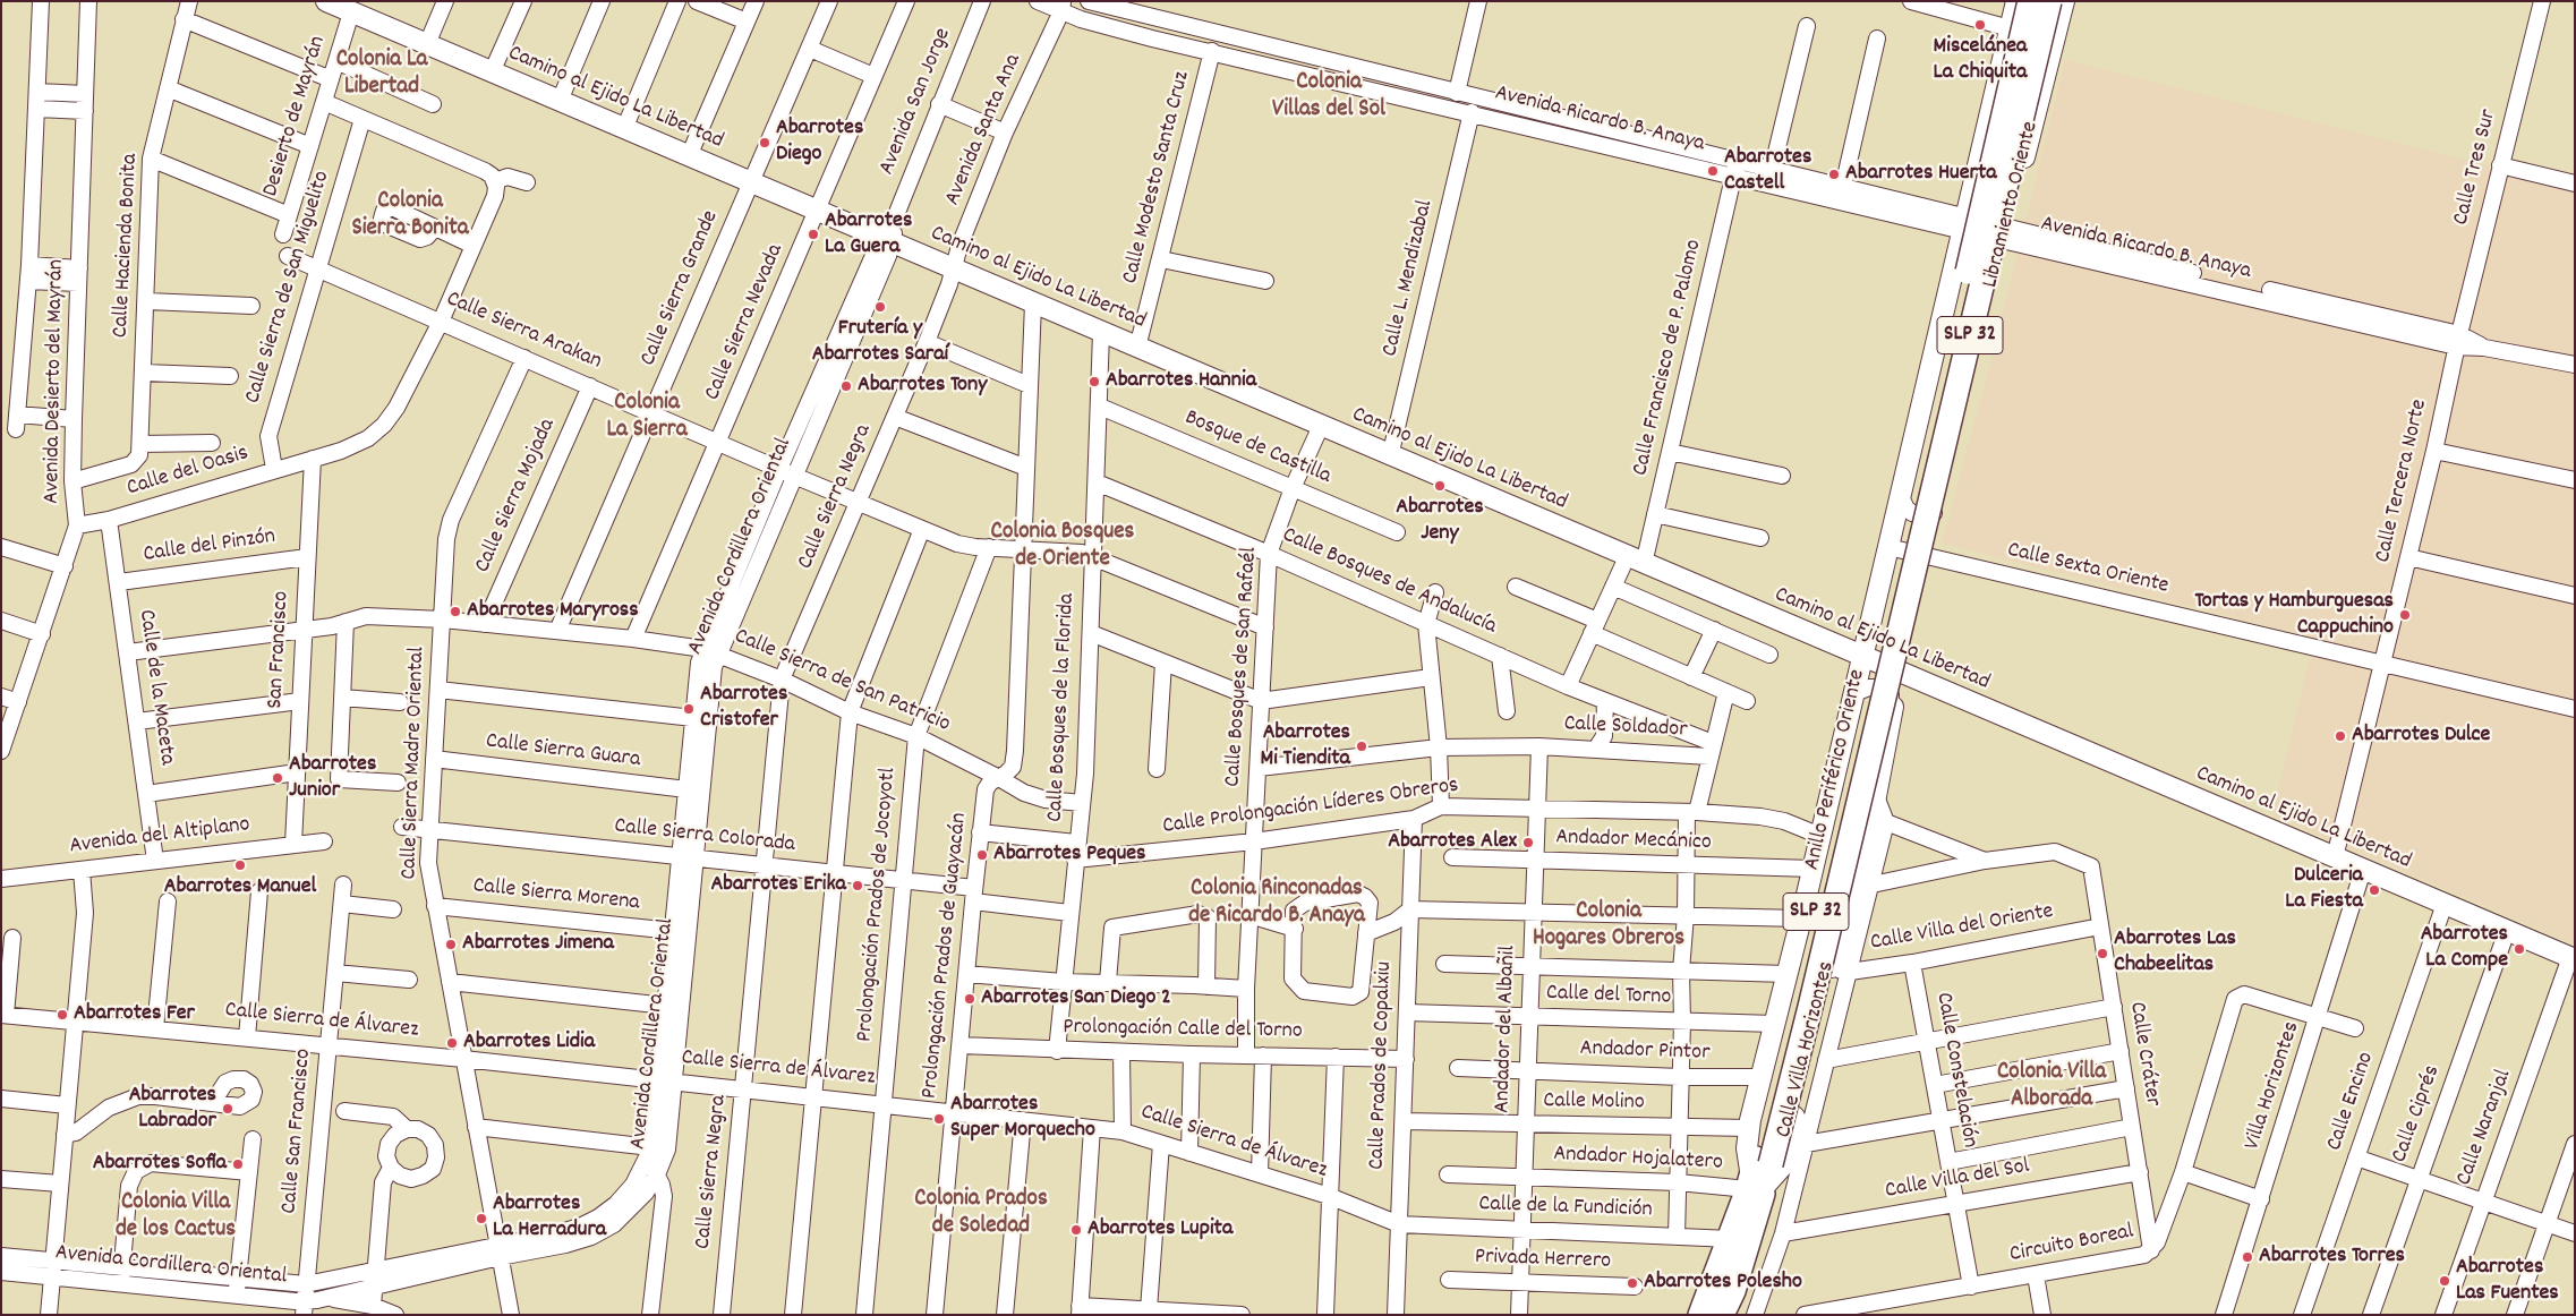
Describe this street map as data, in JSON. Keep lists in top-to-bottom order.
{
  "streets": {
    "highway": ["Libramiento Oriente", "SLP 32", "Anillo Periférico Oriente"],
    "main road": ["Camino al Ejido La Libertad"],
    "street": [
      "Avenida San Jorge",
      "Desierto de Mayrán",
      "Avenida Ricardo B. Anaya",
      "Avenida Santa Ana",
      "Calle Tres Sur",
      "Calle Modesto Santa Cruz",
      "Calle Hacienda Bonita",
      "Calle L. Mendizabal",
      "Calle Sierra de San Miguelito",
      "Calle Sierra Grande",
      "Calle Sierra Nevada",
      "Calle Sierra Arakan",
      "Calle Francisco de P. Palomo",
      "Avenida Desierto del Mayrán",
      "Bosque de Castilla",
      "Calle del Oasis",
      "Calle Tercera Norte",
      "Calle Sierra Mojada",
      "Calle Sierra Negra",
      "Calle del Pinzón",
      "Avenida Cordillera Oriental",
      "Calle Sexta Oriente",
      "Calle Bosques de Andalucía",
      "San Francisco",
      "Calle Bosques de San Rafaél",
      "Calle Sierra de San Patricio",
      "Calle de la Maceta",
      "Calle Bosques de la Florida",
      "Calle Soldador",
      "Calle Sierra Guara",
      "Calle Sierra Madre Oriental",
      "Calle Prolongación Líderes Obreros",
      "Avenida del Altiplano",
      "Calle Sierra Colorada",
      "Andador Mecánico",
      "Calle Sierra Morena",
      "Prolongación Prados de Jocoyotl",
      "Calle Villa del Oriente",
      "Prolongación Prados de Guayacán",
      "Calle del Torno",
      "Calle Sierra de Álvarez",
      "Andador del Albañil",
      "Prolongación Calle del Torno",
      "Calle Villa Horizontes",
      "Andador Pintor",
      "Calle Cráter",
      "Calle Prados de Copalxiu",
      "Calle Constelación",
      "Villa Horizontes",
      "Calle Encino",
      "Calle Molino",
      "Calle Ciprés",
      "Calle Naranjal",
      "Calle San Francisco",
      "Andador Hojalatero",
      "Calle Villa del Sol",
      "Calle de la Fundición",
      "Circuito Boreal",
      "Privada Herrero"
    ]
  },
  "crossings": [
    ["Camino al Ejido La Libertad", "Avenida San Jorge"],
    ["Camino al Ejido La Libertad", "Desierto de Mayrán"],
    ["Camino al Ejido La Libertad", "Avenida Santa Ana"],
    ["Camino al Ejido La Libertad", "Calle Modesto Santa Cruz"],
    ["Camino al Ejido La Libertad", "Libramiento Oriente"],
    ["Camino al Ejido La Libertad", "Calle L. Mendizabal"],
    ["Camino al Ejido La Libertad", "Calle Sierra Grande"],
    ["Camino al Ejido La Libertad", "Calle Sierra Nevada"],
    ["Camino al Ejido La Libertad", "Calle Francisco de P. Palomo"],
    ["Camino al Ejido La Libertad", "Calle Tercera Norte"],
    ["Camino al Ejido La Libertad", "Calle Sierra Negra"],
    ["Camino al Ejido La Libertad", "Avenida Cordillera Oriental"],
    ["Camino al Ejido La Libertad", "Calle Bosques de San Rafaél"],
    ["Camino al Ejido La Libertad", "Calle Bosques de la Florida"],
    ["Camino al Ejido La Libertad", "Anillo Periférico Oriente"],
    ["Camino al Ejido La Libertad", "Prolongación Prados de Guayacán"],
    ["Camino al Ejido La Libertad", "Villa Horizontes"],
    ["Camino al Ejido La Libertad", "Calle Encino"],
    ["Camino al Ejido La Libertad", "Calle Ciprés"],
    ["Camino al Ejido La Libertad", "Calle Naranjal"],
    ["Avenida San Jorge", "Avenida Cordillera Oriental"],
    ["Avenida Ricardo B. Anaya", "Avenida Santa Ana"],
    ["Avenida Ricardo B. Anaya", "Calle Tres Sur"],
    ["Avenida Ricardo B. Anaya", "Calle Modesto Santa Cruz"],
    ["Avenida Ricardo B. Anaya", "Libramiento Oriente"],
    ["Avenida Ricardo B. Anaya", "Calle L. Mendizabal"],
    ["Avenida Ricardo B. Anaya", "Calle Francisco de P. Palomo"],
    ["Avenida Ricardo B. Anaya", "Calle Tercera Norte"],
    ["Avenida Santa Ana", "Calle Sierra Negra"],
    ["Calle Tres Sur", "Calle Tercera Norte"],
    ["Libramiento Oriente", "Calle Sexta Oriente"],
    ["Libramiento Oriente", "Anillo Periférico Oriente"],
    ["Calle Hacienda Bonita", "Avenida Desierto del Mayrán"],
    ["Calle Sierra de San Miguelito", "Calle Sierra Arakan"],
    ["Calle Sierra de San Miguelito", "Calle del Oasis"],
    ["Calle Sierra Grande", "Calle Sierra Arakan"],
    ["Calle Sierra Grande", "Calle Sierra de San Patricio"],
    ["Calle Sierra Nevada", "Calle Sierra Arakan"],
    ["Calle Sierra Nevada", "Calle Sierra de San Patricio"],
    ["Calle Sierra Arakan", "Calle Sierra Mojada"],
    ["Calle Sierra Arakan", "Calle Sierra Negra"],
    ["Calle Sierra Arakan", "Avenida Cordillera Oriental"],
    ["Calle Sierra Arakan", "Calle Bosques de San Rafaél"],
    ["Calle Sierra Arakan", "Calle Bosques de la Florida"],
    ["Calle Sierra Arakan", "Calle Sierra Madre Oriental"],
    ["Calle Sierra Arakan", "Prolongación Prados de Jocoyotl"],
    ["Calle Sierra Arakan", "Prolongación Prados de Guayacán"],
    ["Calle Francisco de P. Palomo", "Calle Bosques de Andalucía"],
    ["Avenida Desierto del Mayrán", "Calle del Oasis"],
    ["Bosque de Castilla", "Calle Bosques de San Rafaél"],
    ["Bosque de Castilla", "Calle Bosques de la Florida"],
    ["Calle del Oasis", "San Francisco"],
    ["Calle del Oasis", "Calle de la Maceta"],
    ["Calle Tercera Norte", "Calle Sexta Oriente"],
    ["Calle Sierra Mojada", "Calle Sierra de San Patricio"],
    ["Calle Sierra Negra", "Calle Sierra de San Patricio"],
    ["Calle Sierra Negra", "Calle Sierra Colorada"],
    ["Calle Sierra Negra", "Calle Sierra de Álvarez"],
    ["Calle del Pinzón", "San Francisco"],
    ["Calle del Pinzón", "Calle de la Maceta"],
    ["Avenida Cordillera Oriental", "Calle Sierra de San Patricio"],
    ["Avenida Cordillera Oriental", "Calle Sierra Guara"],
    ["Avenida Cordillera Oriental", "Calle Sierra Madre Oriental"],
    ["Avenida Cordillera Oriental", "Calle Sierra Colorada"],
    ["Avenida Cordillera Oriental", "Calle Sierra Morena"],
    ["Avenida Cordillera Oriental", "Calle Sierra de Álvarez"],
    ["Avenida Cordillera Oriental", "Calle San Francisco"],
    ["Calle Bosques de Andalucía", "Calle Bosques de San Rafaél"],
    ["Calle Bosques de Andalucía", "Calle Bosques de la Florida"],
    ["Calle Bosques de Andalucía", "Calle Soldador"],
    ["San Francisco", "Calle Sierra de San Patricio"],
    ["San Francisco", "Avenida del Altiplano"],
    ["Calle Bosques de San Rafaél", "Calle Soldador"],
    ["Calle Bosques de San Rafaél", "Calle Prolongación Líderes Obreros"],
    ["Calle Bosques de San Rafaél", "Prolongación Calle del Torno"],
    ["Calle Sierra de San Patricio", "Calle de la Maceta"],
    ["Calle Sierra de San Patricio", "Calle Bosques de la Florida"],
    ["Calle Sierra de San Patricio", "Calle Sierra Madre Oriental"],
    ["Calle Sierra de San Patricio", "Prolongación Prados de Jocoyotl"],
    ["Calle Sierra de San Patricio", "Prolongación Prados de Guayacán"],
    ["Calle de la Maceta", "Avenida del Altiplano"],
    ["Calle Bosques de la Florida", "Calle Prolongación Líderes Obreros"],
    ["Calle Bosques de la Florida", "Calle Sierra Colorada"],
    ["Calle Bosques de la Florida", "Prolongación Calle del Torno"],
    ["Calle Soldador", "Andador del Albañil"],
    ["Calle Sierra Guara", "Calle Sierra Madre Oriental"],
    ["Calle Sierra Madre Oriental", "Calle Sierra Colorada"],
    ["Calle Sierra Madre Oriental", "Calle Sierra Morena"],
    ["Calle Sierra Madre Oriental", "Calle Sierra de Álvarez"],
    ["Anillo Periférico Oriente", "Calle Prolongación Líderes Obreros"],
    ["Anillo Periférico Oriente", "Andador Mecánico"],
    ["Anillo Periférico Oriente", "Calle Villa del Oriente"],
    ["Anillo Periférico Oriente", "Calle del Torno"],
    ["Anillo Periférico Oriente", "Calle Villa Horizontes"],
    ["Anillo Periférico Oriente", "Andador Pintor"],
    ["Anillo Periférico Oriente", "Calle Molino"],
    ["Anillo Periférico Oriente", "Andador Hojalatero"],
    ["Anillo Periférico Oriente", "Calle de la Fundición"],
    ["Calle Prolongación Líderes Obreros", "Andador del Albañil"],
    ["Calle Prolongación Líderes Obreros", "Calle Prados de Copalxiu"],
    ["Calle Sierra Colorada", "Prolongación Prados de Jocoyotl"],
    ["Calle Sierra Colorada", "Prolongación Prados de Guayacán"],
    ["Andador Mecánico", "Andador del Albañil"],
    ["Prolongación Prados de Jocoyotl", "Calle Sierra de Álvarez"],
    ["Calle Villa del Oriente", "Calle Villa Horizontes"],
    ["Calle Villa del Oriente", "Calle Cráter"],
    ["Calle Villa del Oriente", "Calle Constelación"],
    ["Prolongación Prados de Guayacán", "Calle Sierra de Álvarez"],
    ["Prolongación Prados de Guayacán", "Prolongación Calle del Torno"],
    ["Calle del Torno", "Andador del Albañil"],
    ["Calle del Torno", "Calle Prados de Copalxiu"],
    ["Calle Sierra de Álvarez", "Calle Prados de Copalxiu"],
    ["Calle Sierra de Álvarez", "Calle San Francisco"],
    ["Calle Sierra de Álvarez", "Calle de la Fundición"],
    ["Andador del Albañil", "Andador Pintor"],
    ["Andador del Albañil", "Calle Molino"],
    ["Andador del Albañil", "Andador Hojalatero"],
    ["Andador del Albañil", "Calle de la Fundición"],
    ["Andador del Albañil", "Privada Herrero"],
    ["Prolongación Calle del Torno", "Calle Prados de Copalxiu"],
    ["Calle Villa Horizontes", "Calle Villa del Sol"],
    ["Calle Cráter", "Calle Villa del Sol"],
    ["Calle Cráter", "Circuito Boreal"],
    ["Calle Prados de Copalxiu", "Calle Molino"],
    ["Calle Prados de Copalxiu", "Calle de la Fundición"],
    ["Calle Constelación", "Calle Villa del Sol"],
    ["Calle Constelación", "Circuito Boreal"],
    ["Villa Horizontes", "Circuito Boreal"]
  ],
  "districts": [
    "Colonia La Libertad",
    "Colonia Villas del Sol",
    "Colonia Sierra Bonita",
    "Colonia La Sierra",
    "Colonia Bosques de Oriente",
    "Colonia Rinconadas de Ricardo B. Anaya",
    "Colonia Hogares Obreros",
    "Colonia Villa Alborada",
    "Colonia Prados de Soledad",
    "Colonia Villa de los Cactus"
  ],
  "places": [
    "Miscelánea La Chiquita",
    "Abarrotes Diego",
    "Abarrotes Castell",
    "Abarrotes Huerta",
    "Abarrotes La Guera",
    "Frutería y Abarrotes Saraí",
    "Abarrotes Hannia",
    "Abarrotes Tony",
    "Abarrotes Jeny",
    "Abarrotes Maryross",
    "Tortas y Hamburguesas Cappuchino",
    "Abarrotes Cristofer",
    "Abarrotes Dulce",
    "Abarrotes Mi Tiendita",
    "Abarrotes Junior",
    "Abarrotes Alex",
    "Abarrotes Peques",
    "Abarrotes Manuel",
    "Abarrotes Erika",
    "Dulceria La Fiesta",
    "Abarrotes Jimena",
    "Abarrotes La Compe",
    "Abarrotes Las Chabeelitas",
    "Abarrotes San Diego 2",
    "Abarrotes Fer",
    "Abarrotes Lidia",
    "Abarrotes Labrador",
    "Abarrotes Super Morquecho",
    "Abarrotes Sofia",
    "Abarrotes La Herradura",
    "Abarrotes Lupita",
    "Abarrotes Torres",
    "Abarrotes Las Fuentes",
    "Abarrotes Polesho"
  ]
}
